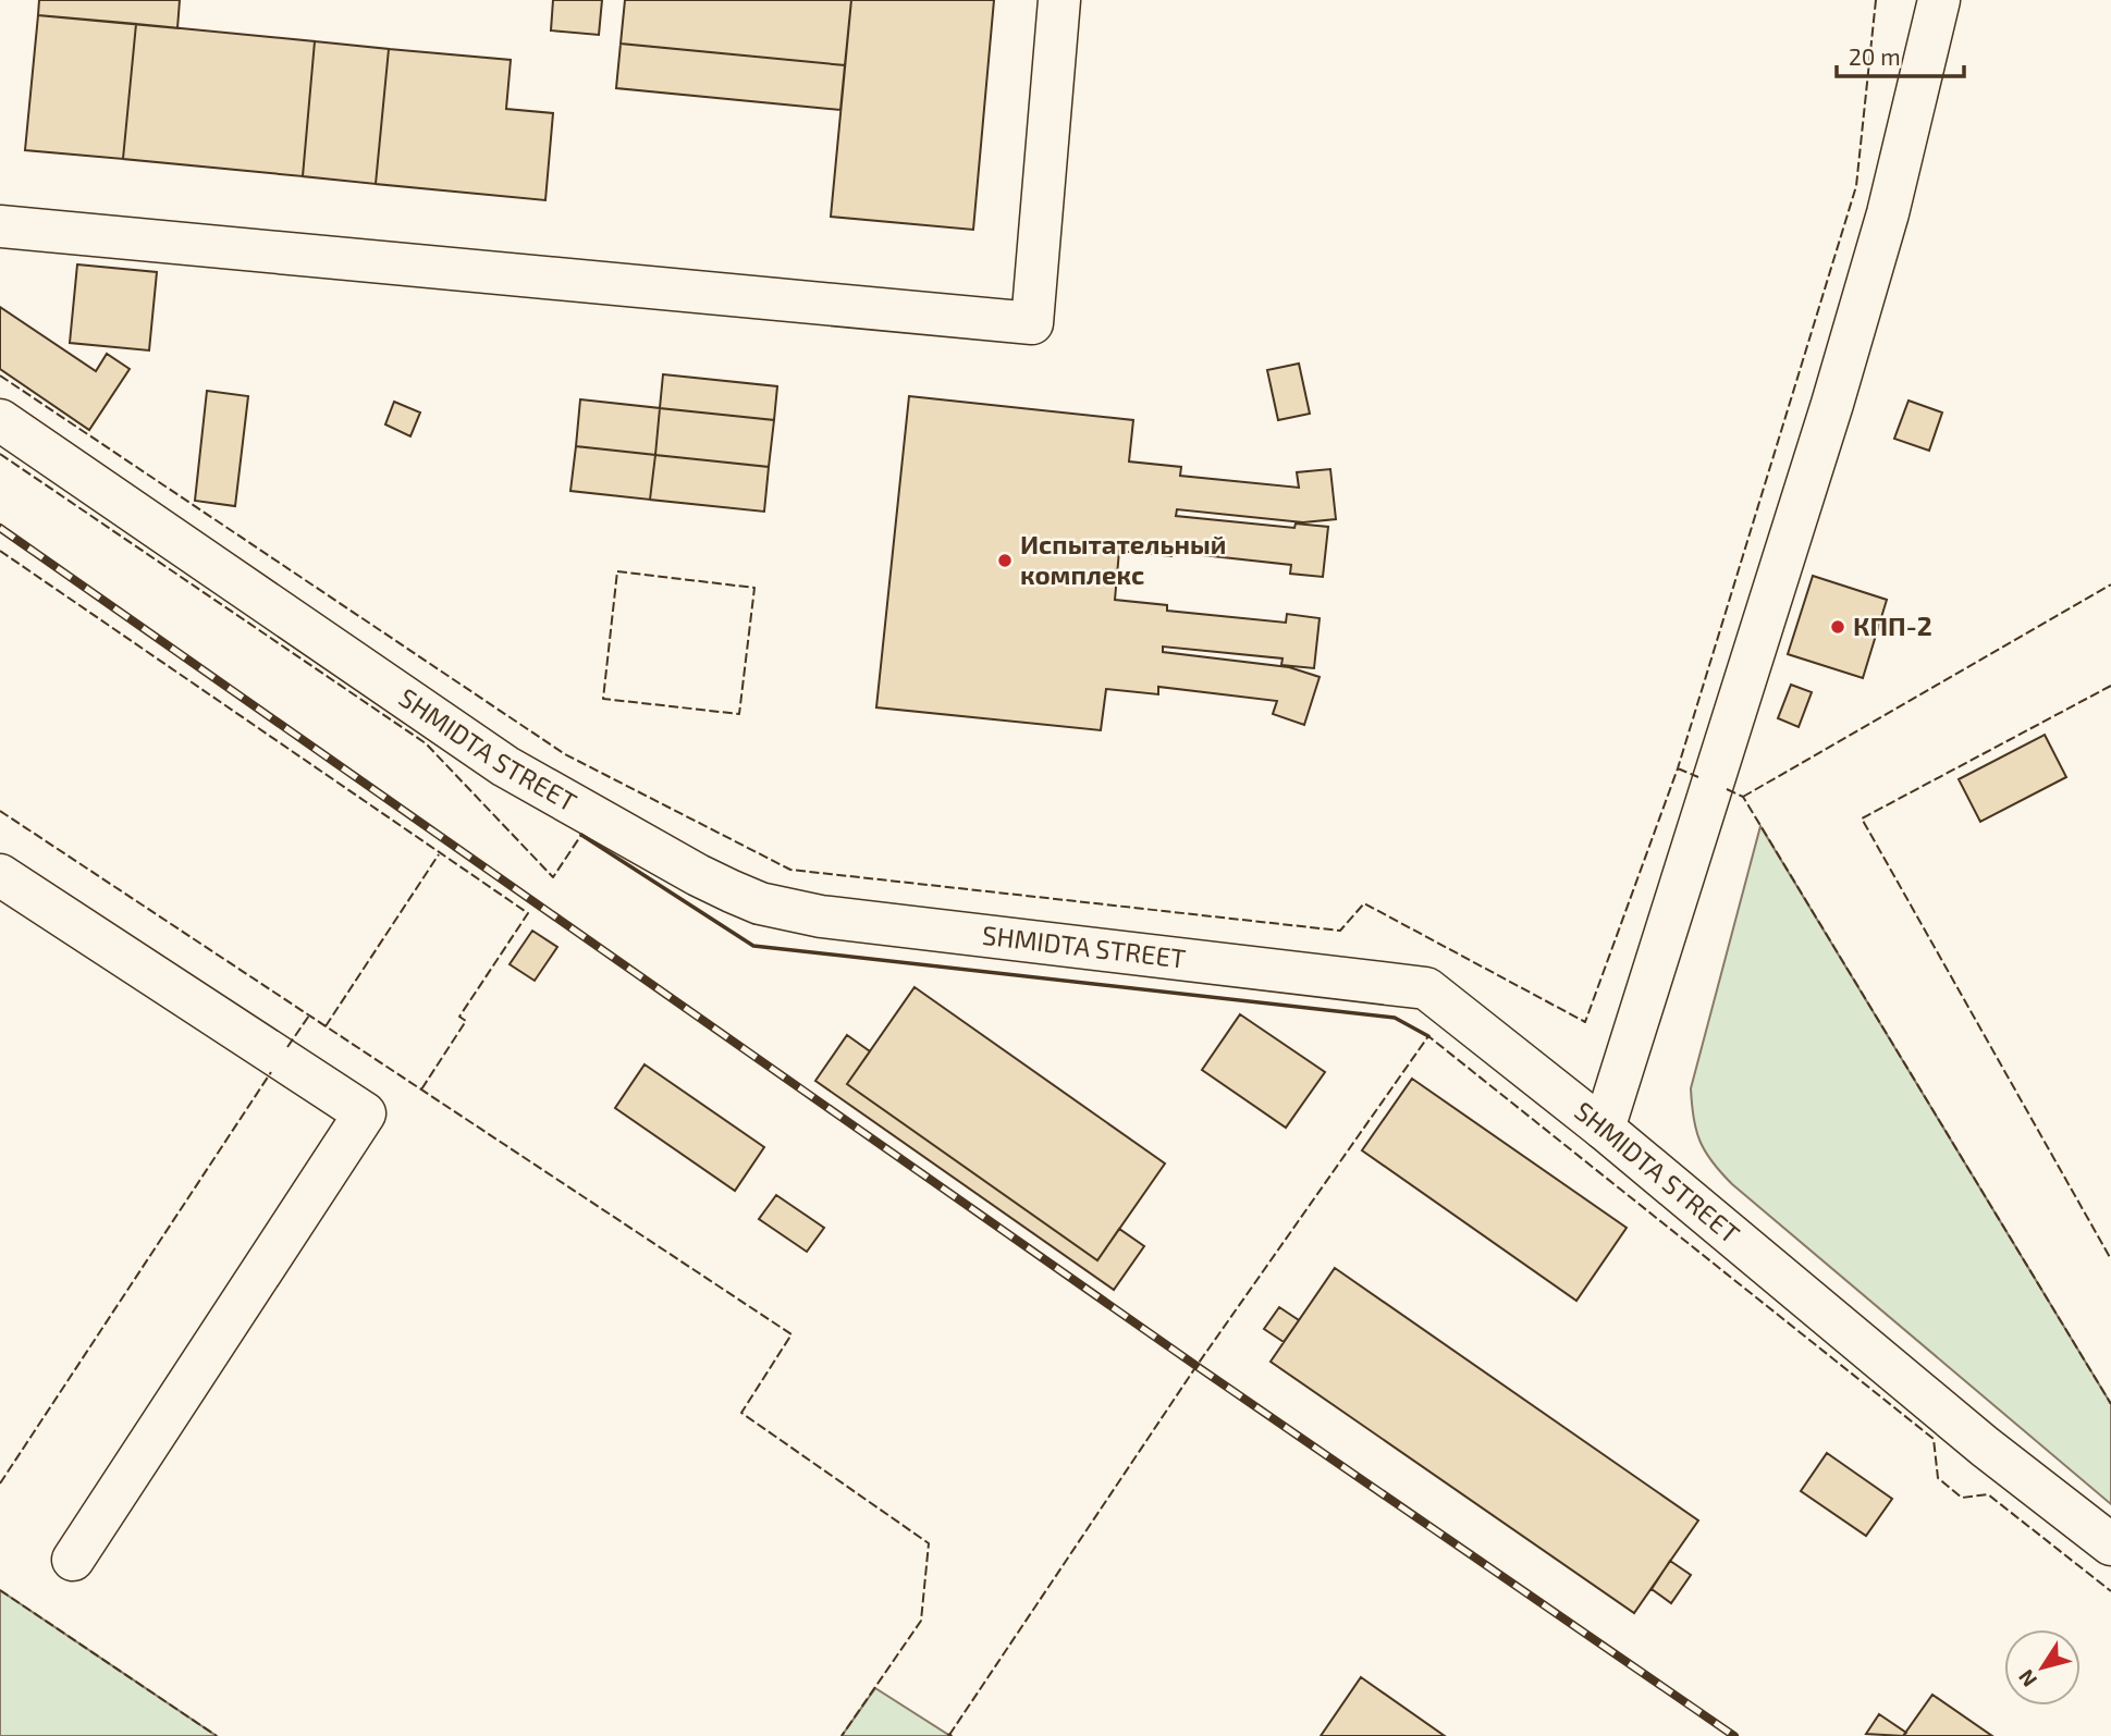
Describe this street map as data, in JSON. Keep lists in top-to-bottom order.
{
  "streets": {
    "street": ["SHMIDTA STREET"]
  },
  "places": ["Испытательный комплекс", "КПП-2"],
  "scale_bar": "20 m",
  "north": "bottom left"
}
